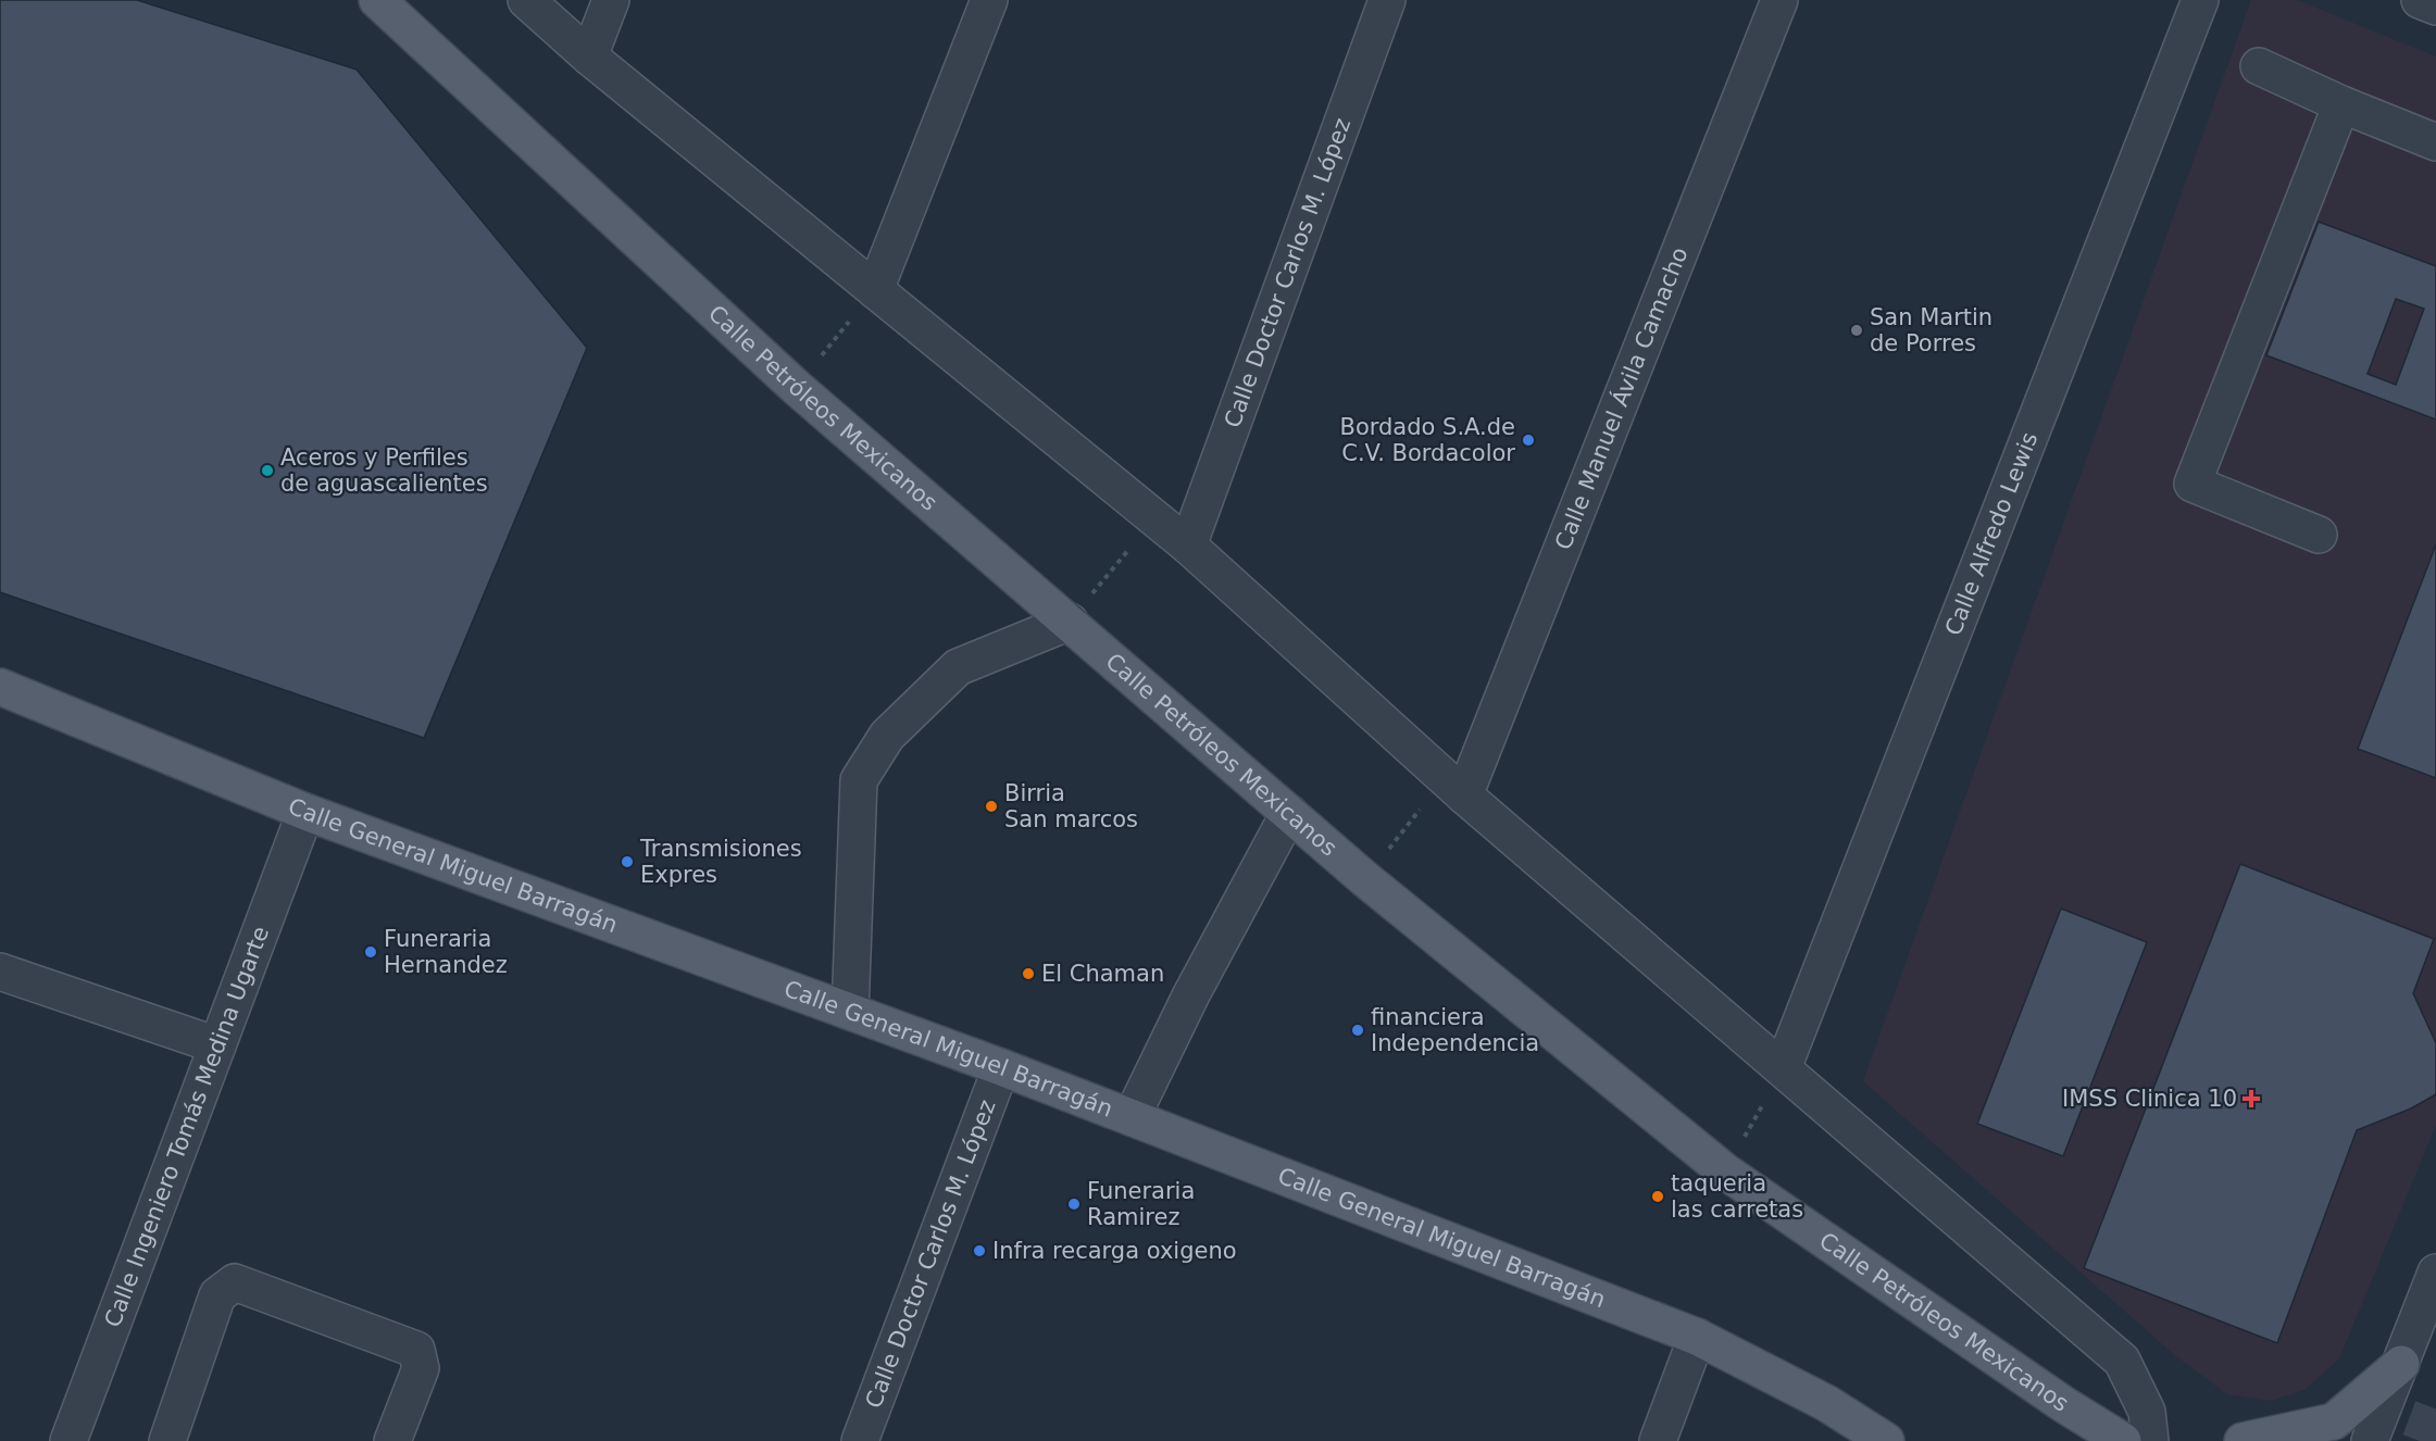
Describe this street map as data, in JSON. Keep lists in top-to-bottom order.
{
  "streets": {
    "main road": ["Calle Petróleos Mexicanos", "Calle General Miguel Barragán"],
    "street": [
      "Calle Doctor Carlos M. López",
      "Calle Manuel Ávila Camacho",
      "Calle Alfredo Lewis",
      "Calle Ingeniero Tomás Medina Ugarte"
    ]
  },
  "crossings": [
    ["Calle Doctor Carlos M. López", "Calle General Miguel Barragán"],
    ["Calle General Miguel Barragán", "Calle Ingeniero Tomás Medina Ugarte"]
  ],
  "places": {
    "other": [
      "San Martin de Porres",
      "Bordado S.A.de C.V. Bordacolor",
      "Aceros y Perfiles de aguascalientes",
      "Birria San marcos",
      "Transmisiones Expres",
      "Funeraria Hernandez",
      "El Chaman",
      "financiera Independencia",
      "taqueria las carretas",
      "Funeraria Ramirez",
      "Infra recarga oxigeno"
    ],
    "health": ["IMSS Clinica 10"]
  }
}
